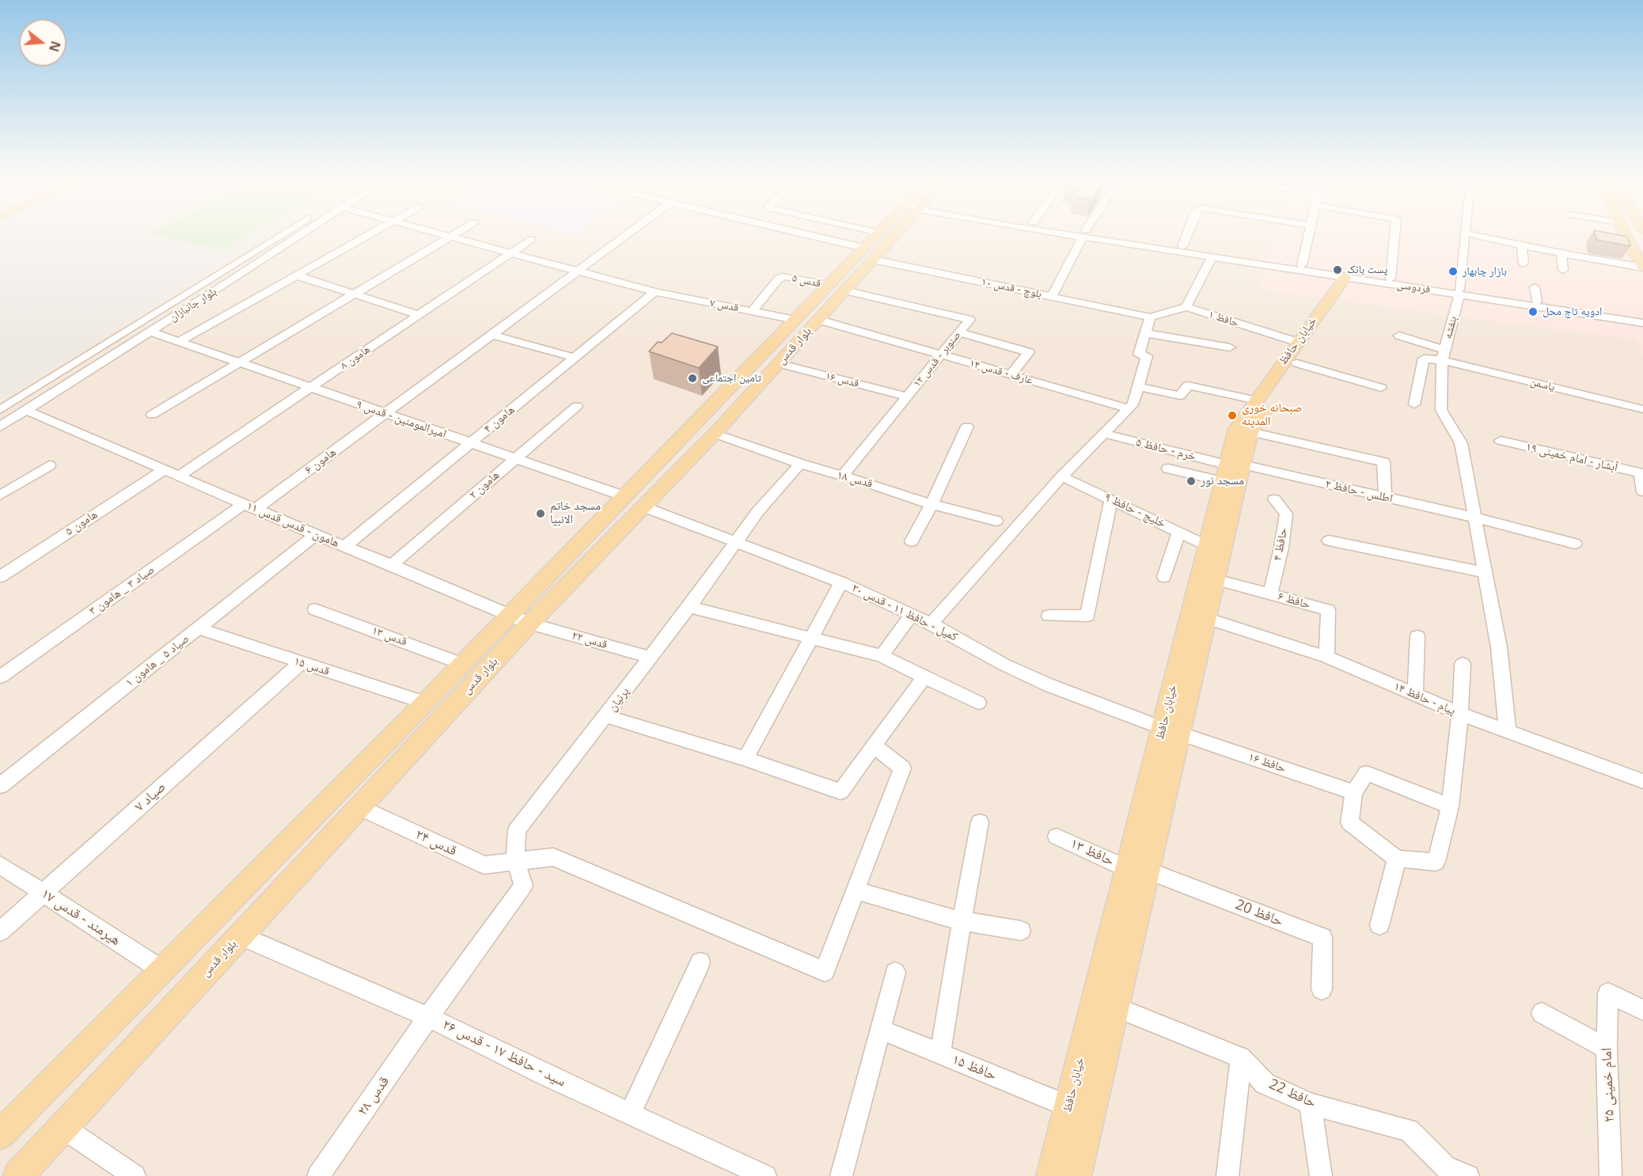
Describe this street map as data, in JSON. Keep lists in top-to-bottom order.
{
  "streets": {
    "main road": ["خیابان حافظ", "بلوار قدس"],
    "street": [
      "قدس ۵",
      "فردوسی",
      "بلوچ - قدس ۱۰",
      "بلوار جانبازان",
      "قدس ۷",
      "حافظ ۱",
      "بنفشه",
      "هامون ۸",
      "صنوبر - قدس ۱۲",
      "عارف - قدس ۱۴",
      "قدس ۱۶",
      "یاسمن",
      "امیرالمومنین - قدس ۹",
      "هامون ۴",
      "خرم - حافظ ۵",
      "آبشار - امام خمینی ۱۹",
      "هامون ۶",
      "قدس ۱۸",
      "هامون ۲",
      "اطلس - حافظ ۲",
      "خلیج - حافظ ۹",
      "هامون ۵",
      "هامون - قدس قدس ۱۱",
      "حافظ ۴",
      "صیاد ۳ _ هامون ۳",
      "حافظ ۶",
      "کمیل - حافظ ۱۱ - قدس ۲۰",
      "قدس ۱۳",
      "قدس ۲۲",
      "صیاد ۵ _ هامون ۱",
      "قدس ۱۵",
      "پیام - حافظ ۱۴",
      "پرنیان",
      "حافظ ۱۶",
      "صیاد ۷",
      "قدس ۲۴",
      "حافظ ۱۳",
      "حافظ 20",
      "هیرمند - قدس ۱۷",
      "سید - حافظ ۱۷ - قدس ۲۶",
      "حافظ ۱۵",
      "امام خمینی ۲۵",
      "حافظ 22",
      "قدس ۲۸"
    ]
  },
  "crossings": [
    ["قدس ۵", "قدس ۷"],
    ["قدس ۵", "بلوار قدس"],
    ["قدس ۵", "صنوبر - قدس ۱۲"],
    ["فردوسی", "بنفشه"],
    ["فردوسی", "خیابان حافظ"],
    ["بلوچ - قدس ۱۰", "بلوار قدس"],
    ["بلوار جانبازان", "امیرالمومنین - قدس ۹"],
    ["بلوار جانبازان", "هامون - قدس قدس ۱۱"],
    ["قدس ۷", "بلوار قدس"],
    ["قدس ۷", "هامون ۸"],
    ["قدس ۷", "هامون ۴"],
    ["قدس ۷", "هامون ۶"],
    ["حافظ ۱", "خیابان حافظ"],
    ["بنفشه", "یاسمن"],
    ["بنفشه", "اطلس - حافظ ۲"],
    ["بنفشه", "پیام - حافظ ۱۴"],
    ["خیابان حافظ", "خرم - حافظ ۵"],
    ["خیابان حافظ", "اطلس - حافظ ۲"],
    ["خیابان حافظ", "خلیج - حافظ ۹"],
    ["خیابان حافظ", "حافظ ۶"],
    ["خیابان حافظ", "کمیل - حافظ ۱۱ - قدس ۲۰"],
    ["خیابان حافظ", "پیام - حافظ ۱۴"],
    ["خیابان حافظ", "حافظ ۱۶"],
    ["خیابان حافظ", "حافظ ۱۳"],
    ["خیابان حافظ", "حافظ 20"],
    ["خیابان حافظ", "حافظ ۱۵"],
    ["خیابان حافظ", "حافظ 22"],
    ["بلوار قدس", "صنوبر - قدس ۱۲"],
    ["بلوار قدس", "عارف - قدس ۱۴"],
    ["بلوار قدس", "قدس ۱۶"],
    ["بلوار قدس", "امیرالمومنین - قدس ۹"],
    ["بلوار قدس", "قدس ۱۸"],
    ["بلوار قدس", "هامون - قدس قدس ۱۱"],
    ["بلوار قدس", "کمیل - حافظ ۱۱ - قدس ۲۰"],
    ["بلوار قدس", "قدس ۱۳"],
    ["بلوار قدس", "قدس ۲۲"],
    ["بلوار قدس", "قدس ۱۵"],
    ["بلوار قدس", "قدس ۲۴"],
    ["بلوار قدس", "هیرمند - قدس ۱۷"],
    ["بلوار قدس", "سید - حافظ ۱۷ - قدس ۲۶"],
    ["هامون ۸", "امیرالمومنین - قدس ۹"],
    ["هامون ۸", "هامون - قدس قدس ۱۱"],
    ["صنوبر - قدس ۱۲", "عارف - قدس ۱۴"],
    ["صنوبر - قدس ۱۲", "قدس ۱۶"],
    ["صنوبر - قدس ۱۲", "قدس ۱۸"],
    ["امیرالمومنین - قدس ۹", "هامون ۴"],
    ["امیرالمومنین - قدس ۹", "هامون ۶"],
    ["امیرالمومنین - قدس ۹", "هامون ۲"],
    ["هامون ۴", "هامون - قدس قدس ۱۱"],
    ["خرم - حافظ ۵", "اطلس - حافظ ۲"],
    ["هامون ۶", "هامون - قدس قدس ۱۱"],
    ["هامون ۶", "صیاد ۳ _ هامون ۳"],
    ["قدس ۱۸", "پرنیان"],
    ["هامون ۲", "هامون - قدس قدس ۱۱"],
    ["هامون ۵", "هامون - قدس قدس ۱۱"],
    ["هامون - قدس قدس ۱۱", "صیاد ۳ _ هامون ۳"],
    ["هامون - قدس قدس ۱۱", "قدس ۲۲"],
    ["هامون - قدس قدس ۱۱", "صیاد ۵ _ هامون ۱"],
    ["حافظ ۴", "حافظ ۶"],
    ["حافظ ۶", "پیام - حافظ ۱۴"],
    ["کمیل - حافظ ۱۱ - قدس ۲۰", "پرنیان"],
    ["کمیل - حافظ ۱۱ - قدس ۲۰", "حافظ ۱۶"],
    ["قدس ۲۲", "پرنیان"],
    ["صیاد ۵ _ هامون ۱", "قدس ۱۵"],
    ["قدس ۱۵", "صیاد ۷"],
    ["پرنیان", "قدس ۲۴"],
    ["پرنیان", "سید - حافظ ۱۷ - قدس ۲۶"],
    ["پرنیان", "قدس ۲۸"],
    ["صیاد ۷", "هیرمند - قدس ۱۷"],
    ["حافظ ۱۳", "حافظ 20"],
    ["سید - حافظ ۱۷ - قدس ۲۶", "قدس ۲۸"]
  ],
  "places": [
    "پست بانک",
    "بازار چابهار",
    "ادویه تاج محل",
    "تامین اجتماعی",
    "صبحانه خوری المدینه",
    "مسجد نور",
    "مسجد خاتم الانبیا"
  ],
  "north": "right"
}
